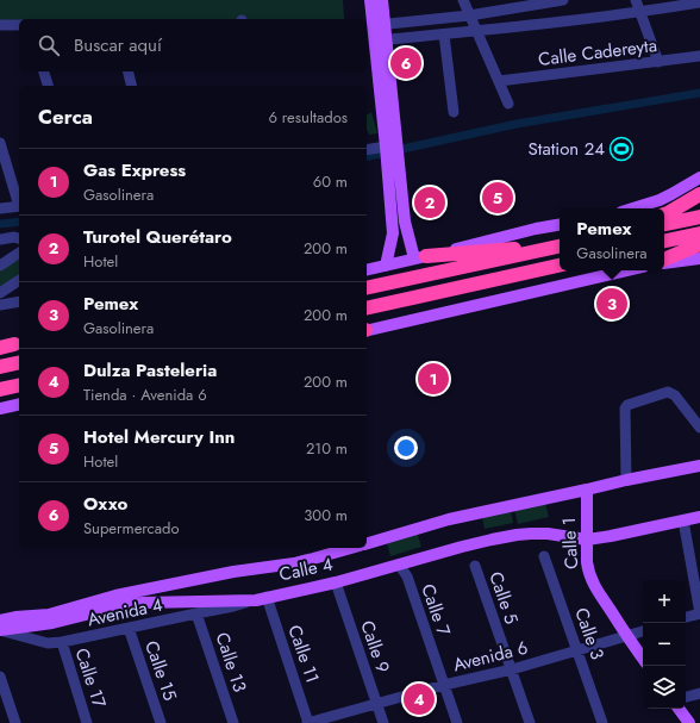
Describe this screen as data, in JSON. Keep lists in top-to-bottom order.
{
  "streets": {
    "main road": ["Calle 1", "Calle 4"],
    "street": [
      "Calle Cadereyta",
      "Calle 5",
      "Calle 7",
      "Avenida 4",
      "Calle 3",
      "Calle 9",
      "Calle 11",
      "Avenida 6",
      "Calle 13",
      "Calle 15",
      "Calle 17"
    ]
  },
  "crossings": [
    ["Calle 1", "Calle 4"],
    ["Calle 1", "Avenida 6"],
    ["Calle 4", "Calle 7"],
    ["Calle 4", "Avenida 4"],
    ["Calle 4", "Calle 9"],
    ["Calle 4", "Calle 11"],
    ["Calle 5", "Avenida 6"],
    ["Calle 7", "Avenida 6"],
    ["Avenida 4", "Calle 11"],
    ["Avenida 4", "Calle 13"],
    ["Avenida 4", "Calle 15"],
    ["Avenida 4", "Calle 17"],
    ["Calle 3", "Avenida 6"],
    ["Calle 9", "Avenida 6"],
    ["Calle 11", "Avenida 6"]
  ],
  "places": {
    "sports": ["Station 24"]
  },
  "page": {
    "search": "Buscar aquí",
    "pins": [
      "6",
      "5",
      "2",
      "3",
      "1",
      "4"
    ],
    "heading": ["Cerca", "6 resultados"],
    "list": [
      {
        "mark": "1",
        "name": "Gas Express",
        "note": "Gasolinera",
        "value": "60 m"
      },
      {
        "mark": "2",
        "name": "Turotel Querétaro",
        "note": "Hotel",
        "value": "200 m"
      },
      {
        "mark": "3",
        "name": "Pemex",
        "note": "Gasolinera",
        "value": "200 m"
      },
      {
        "mark": "4",
        "name": "Dulza Pasteleria",
        "note": "Tienda · Avenida 6",
        "value": "200 m"
      },
      {
        "mark": "5",
        "name": "Hotel Mercury Inn",
        "note": "Hotel",
        "value": "210 m"
      },
      {
        "mark": "6",
        "name": "Oxxo",
        "note": "Supermercado",
        "value": "300 m"
      }
    ],
    "popup": ["Pemex", "Gasolinera"],
    "map_buttons": ["+", "−"]
  }
}
